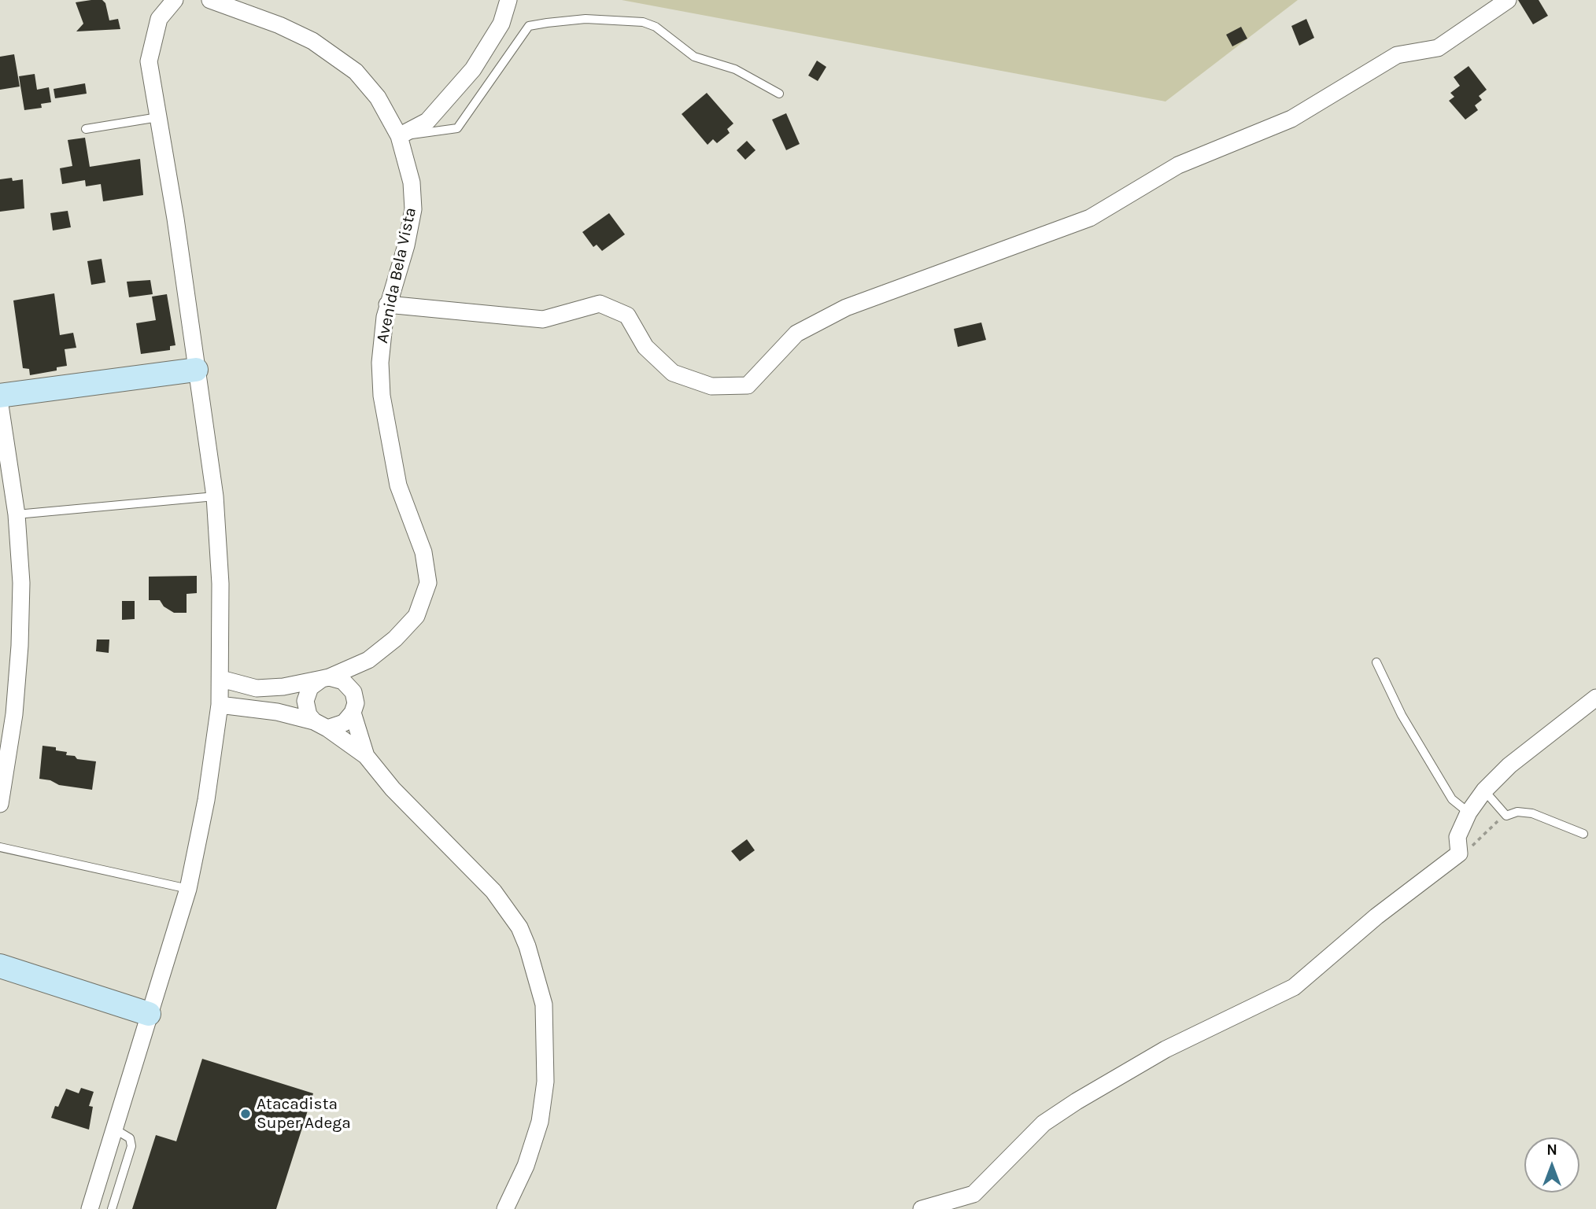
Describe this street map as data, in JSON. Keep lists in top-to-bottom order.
{
  "streets": {
    "street": ["Avenida Bela Vista"]
  },
  "places": ["Atacadista Super Adega"],
  "north": "top"
}
